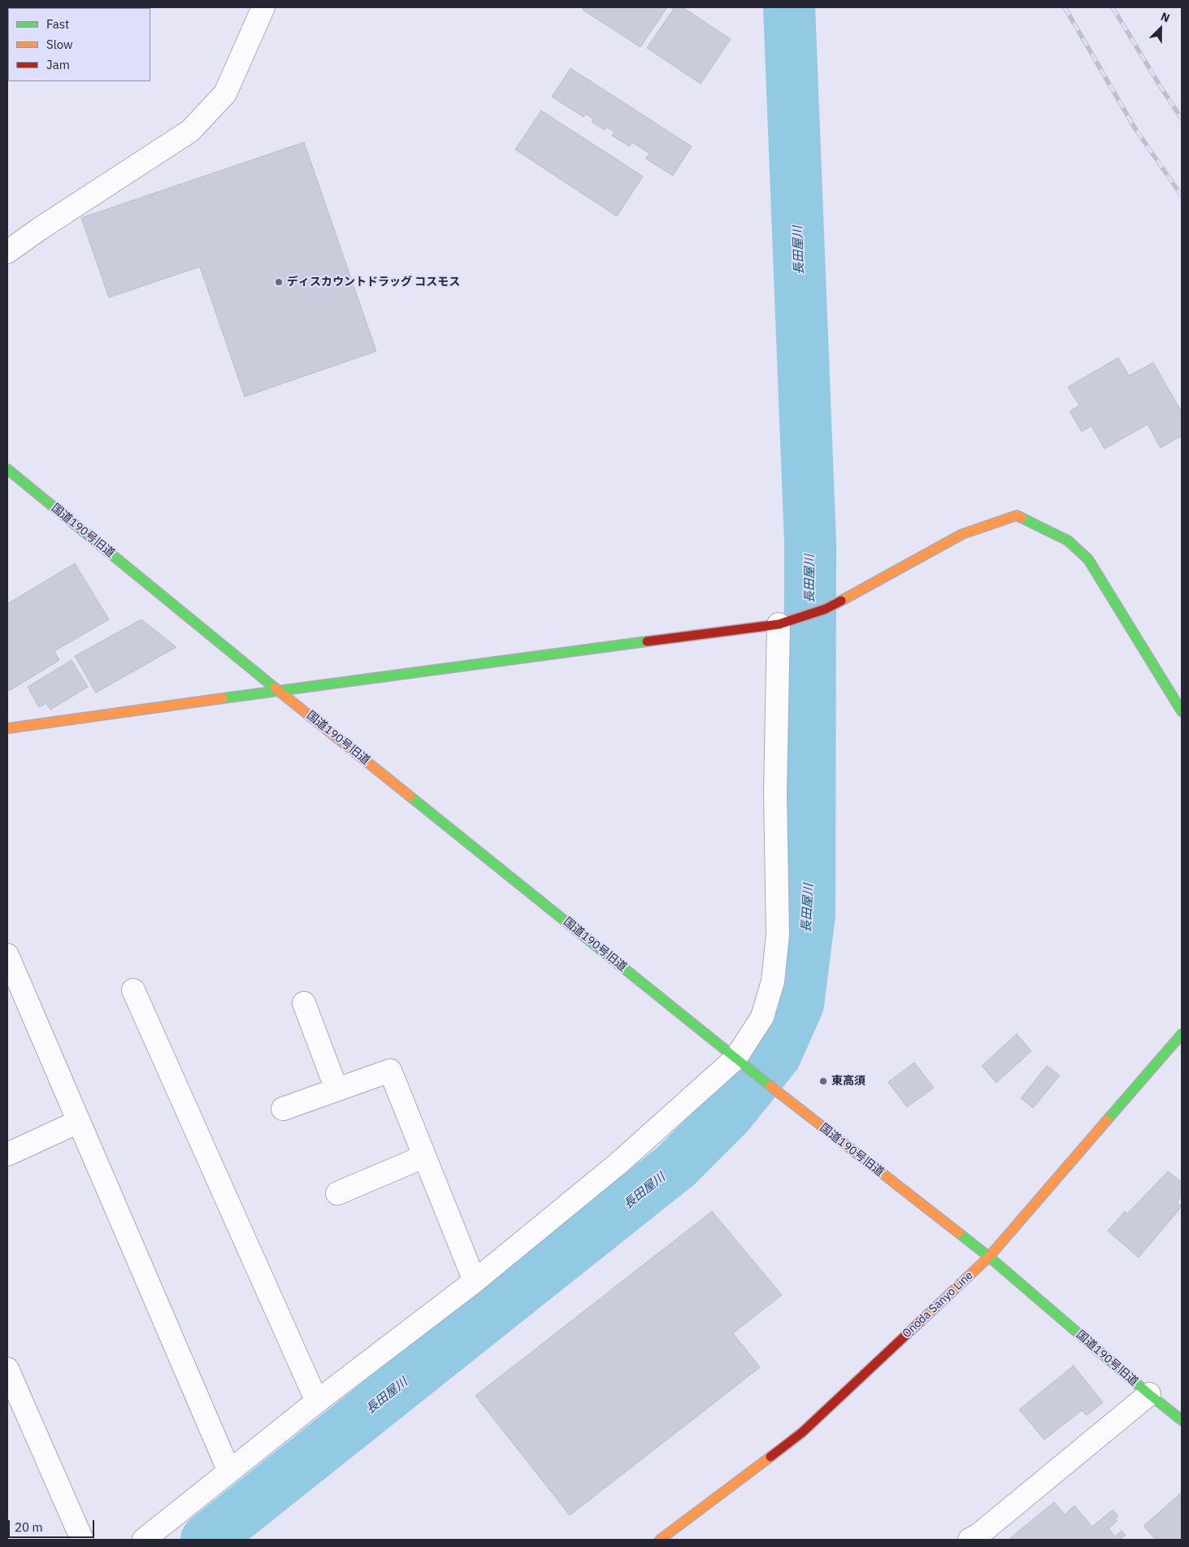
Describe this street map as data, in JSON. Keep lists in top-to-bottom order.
{
  "streets": {
    "street": ["国道190号旧道", "Onoda Sanyo Line"]
  },
  "crossings": [
    ["国道190号旧道", "Onoda Sanyo Line"]
  ],
  "water": ["長田屋川"],
  "places": ["ディスカウントドラッグ コスモス", "東高須"],
  "legend": ["Fast", "Slow", "Jam"],
  "scale_bar": "20 m",
  "north": "top right"
}
